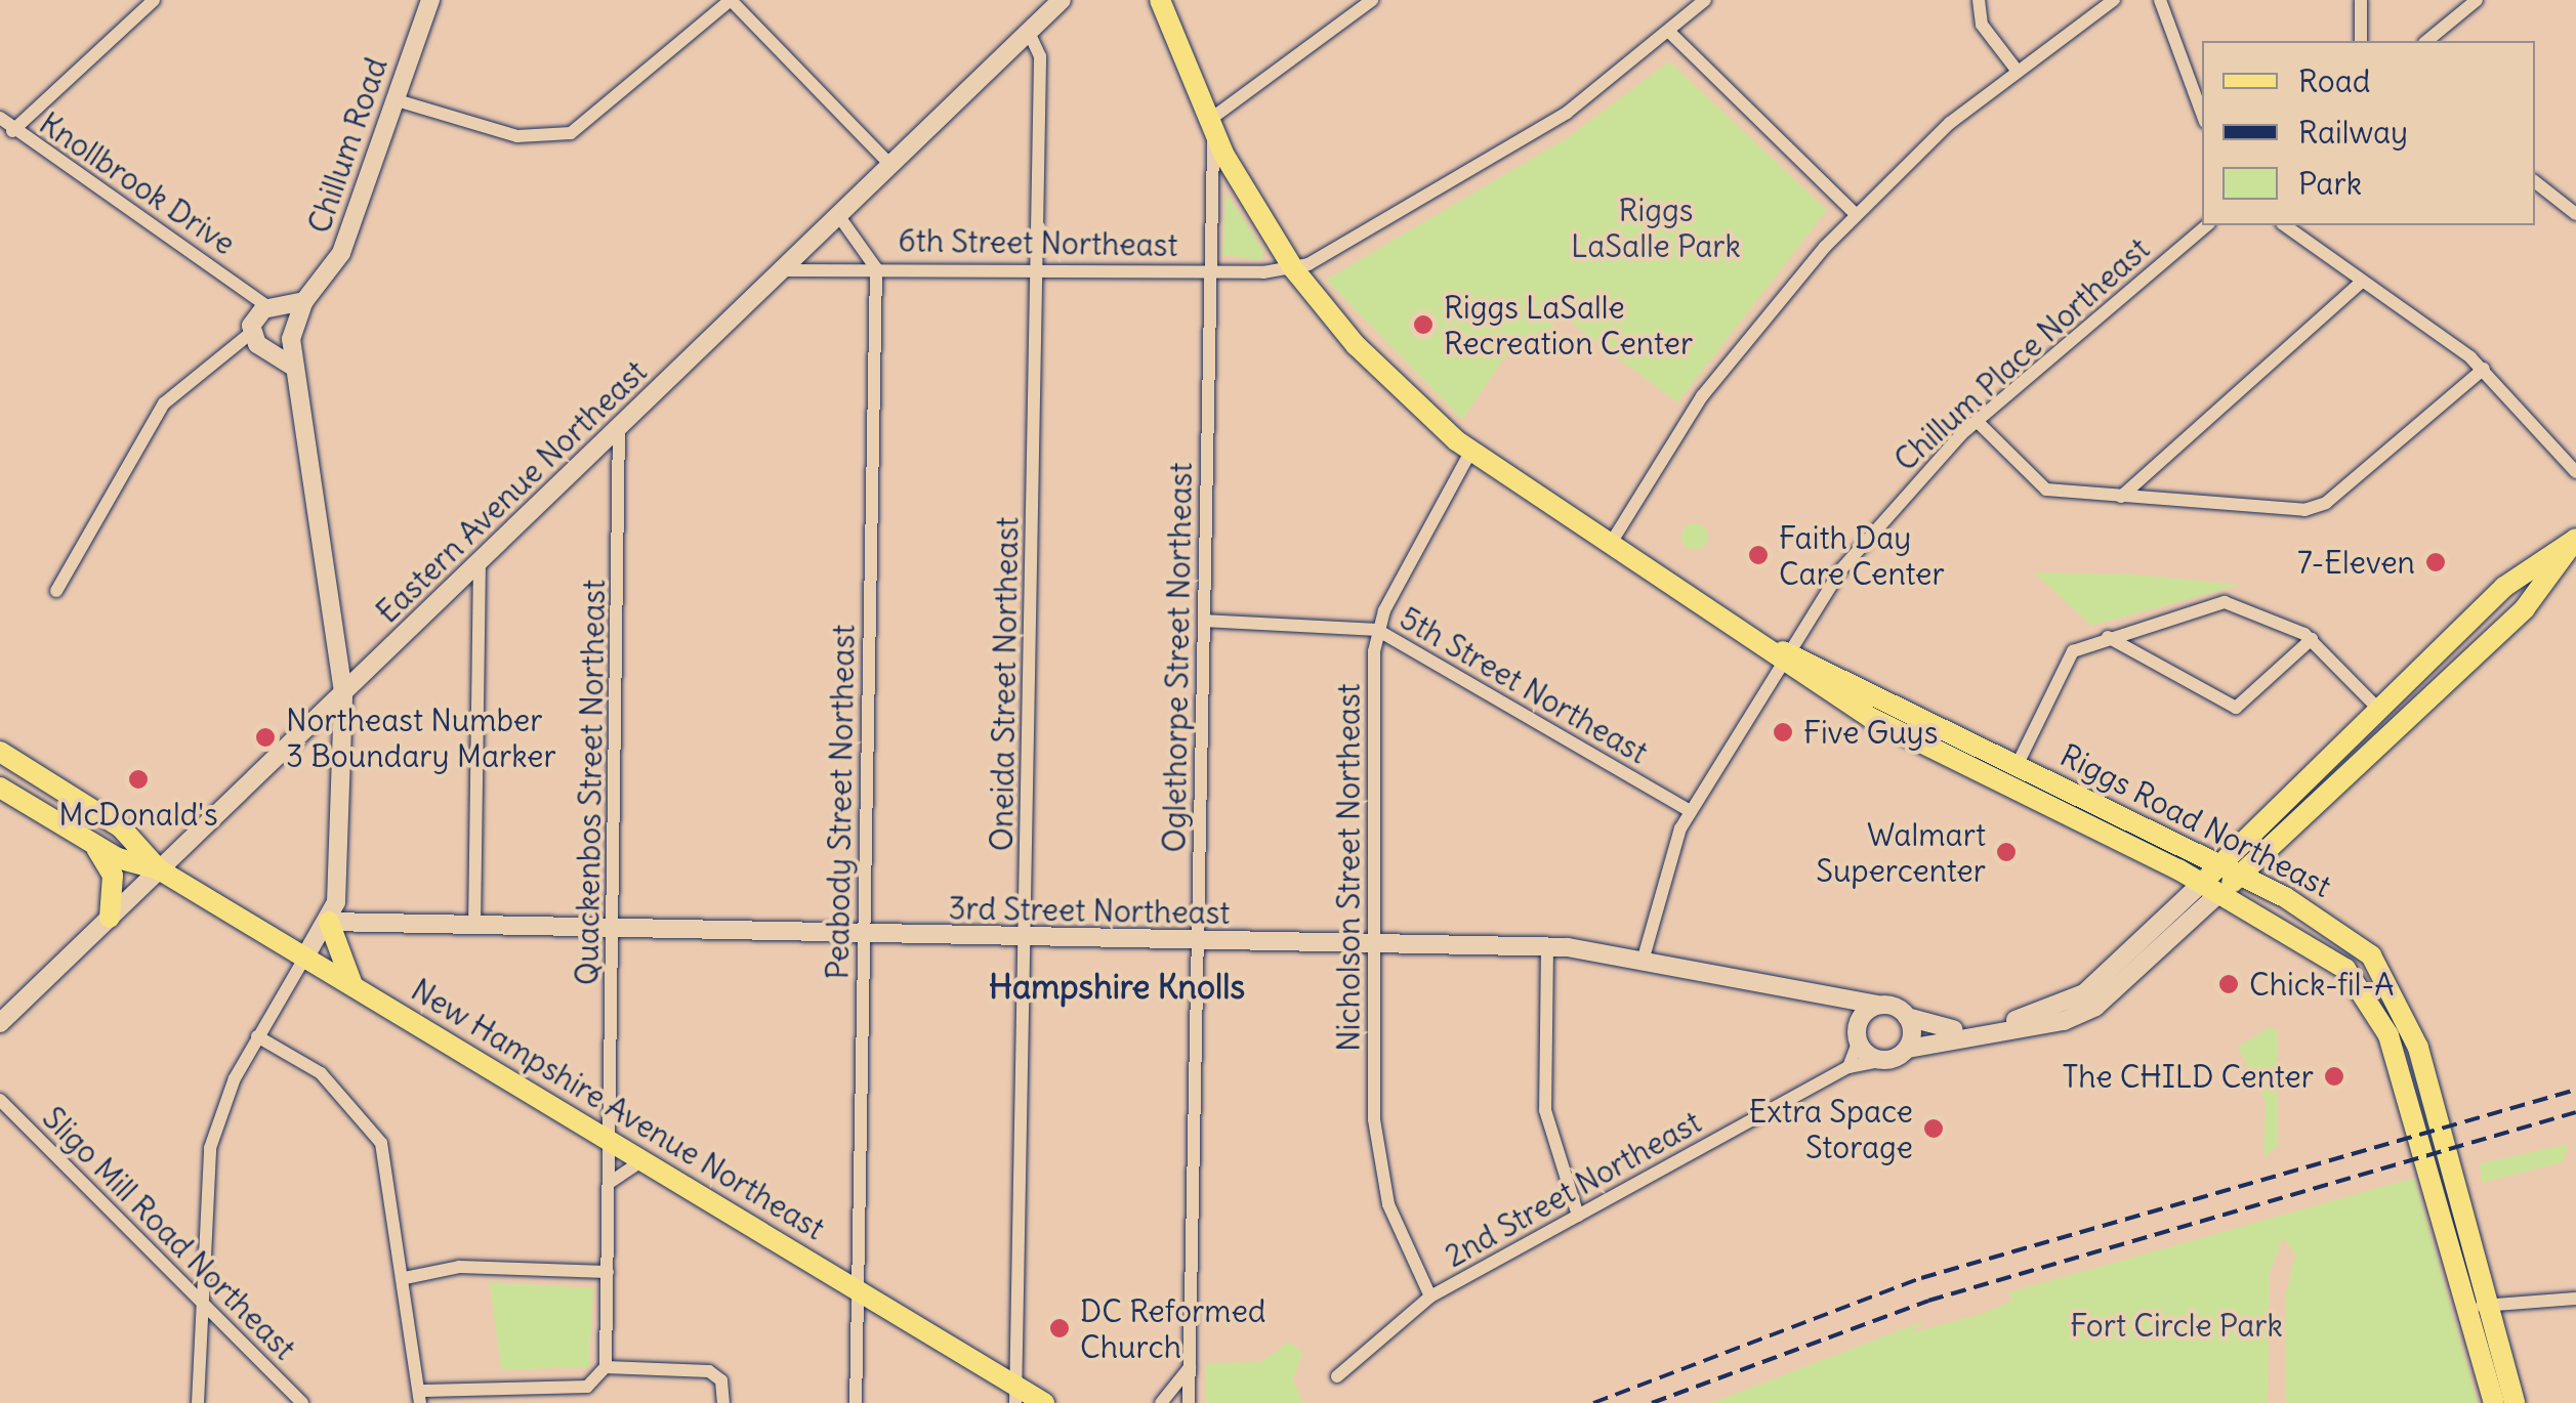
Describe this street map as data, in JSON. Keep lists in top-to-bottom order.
{
  "streets": {
    "main road": ["Riggs Road Northeast", "New Hampshire Avenue Northeast"],
    "street": [
      "Chillum Road",
      "Knollbrook Drive",
      "6th Street Northeast",
      "Chillum Place Northeast",
      "Eastern Avenue Northeast",
      "Oglethorpe Street Northeast",
      "Oneida Street Northeast",
      "5th Street Northeast",
      "Quackenbos Street Northeast",
      "Peabody Street Northeast",
      "Nicholson Street Northeast",
      "3rd Street Northeast",
      "2nd Street Northeast",
      "Sligo Mill Road Northeast"
    ]
  },
  "crossings": [
    ["Chillum Road", "Eastern Avenue Northeast"],
    ["Chillum Road", "3rd Street Northeast"],
    ["6th Street Northeast", "Eastern Avenue Northeast"],
    ["6th Street Northeast", "Oglethorpe Street Northeast"],
    ["6th Street Northeast", "Oneida Street Northeast"],
    ["6th Street Northeast", "Peabody Street Northeast"],
    ["6th Street Northeast", "Riggs Road Northeast"],
    ["Chillum Place Northeast", "5th Street Northeast"],
    ["Chillum Place Northeast", "Riggs Road Northeast"],
    ["Chillum Place Northeast", "3rd Street Northeast"],
    ["Eastern Avenue Northeast", "Oneida Street Northeast"],
    ["Eastern Avenue Northeast", "Quackenbos Street Northeast"],
    ["Eastern Avenue Northeast", "New Hampshire Avenue Northeast"],
    ["Oglethorpe Street Northeast", "5th Street Northeast"],
    ["Oglethorpe Street Northeast", "Riggs Road Northeast"],
    ["Oglethorpe Street Northeast", "3rd Street Northeast"],
    ["Oneida Street Northeast", "3rd Street Northeast"],
    ["Oneida Street Northeast", "New Hampshire Avenue Northeast"],
    ["5th Street Northeast", "Nicholson Street Northeast"],
    ["Quackenbos Street Northeast", "3rd Street Northeast"],
    ["Quackenbos Street Northeast", "New Hampshire Avenue Northeast"],
    ["Peabody Street Northeast", "3rd Street Northeast"],
    ["Peabody Street Northeast", "New Hampshire Avenue Northeast"],
    ["Riggs Road Northeast", "Nicholson Street Northeast"],
    ["Nicholson Street Northeast", "3rd Street Northeast"],
    ["Nicholson Street Northeast", "2nd Street Northeast"],
    ["3rd Street Northeast", "2nd Street Northeast"]
  ],
  "districts": ["Hampshire Knolls"],
  "parks": ["Riggs LaSalle Park", "Fort Circle Park"],
  "places": [
    "Riggs LaSalle Recreation Center",
    "Faith Day Care Center",
    "7-Eleven",
    "Five Guys",
    "Northeast Number 3 Boundary Marker",
    "McDonald's",
    "Walmart Supercenter",
    "Chick-fil-A",
    "The CHILD Center",
    "Extra Space Storage",
    "DC Reformed Church"
  ],
  "legend": ["Road", "Railway", "Park"]
}
